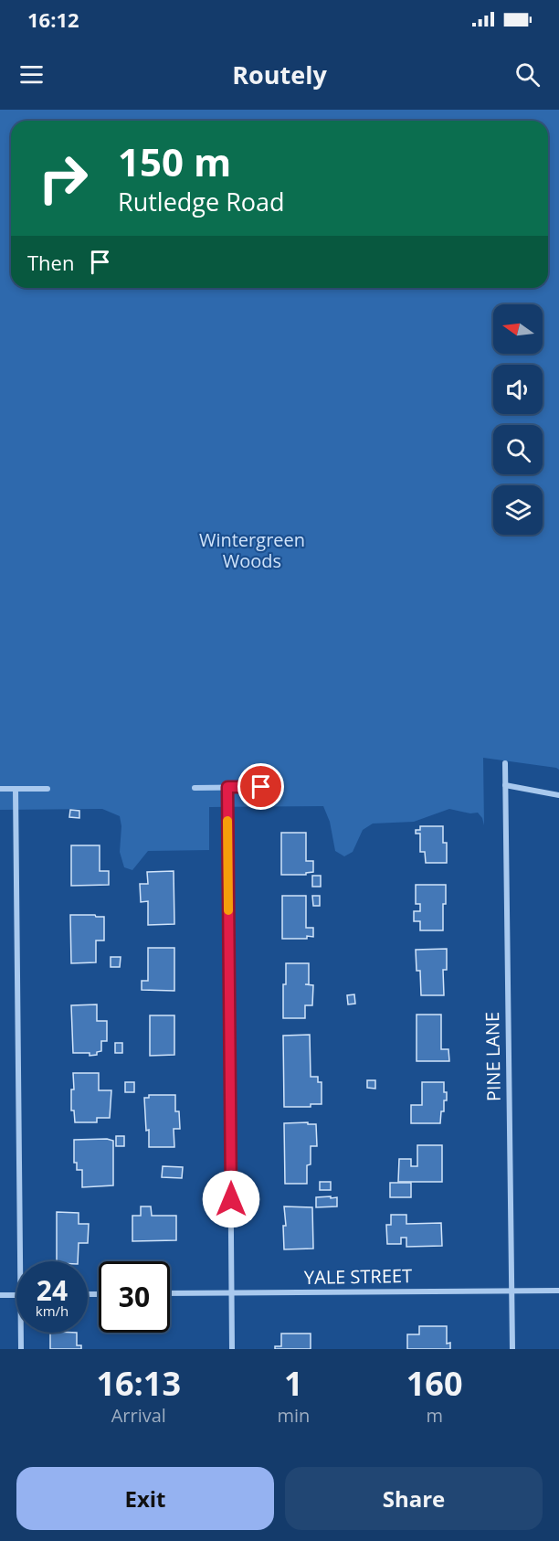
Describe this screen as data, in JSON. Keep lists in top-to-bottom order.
{
  "streets": {
    "street": ["PINE LANE", "YALE STREET"]
  },
  "crossings": [
    ["PINE LANE", "YALE STREET"]
  ],
  "parks": ["Wintergreen Woods"],
  "north": "left",
  "page": {
    "status": "16:12",
    "header": "Routely",
    "turn": ["150 m", "Rutledge Road"],
    "then": "Then",
    "speed": "24 km/h",
    "limit": "30",
    "eta": [
      "16:13",
      "Arrival",
      "1",
      "min",
      "160",
      "m"
    ],
    "buttons": ["Exit", "Share"]
  }
}
